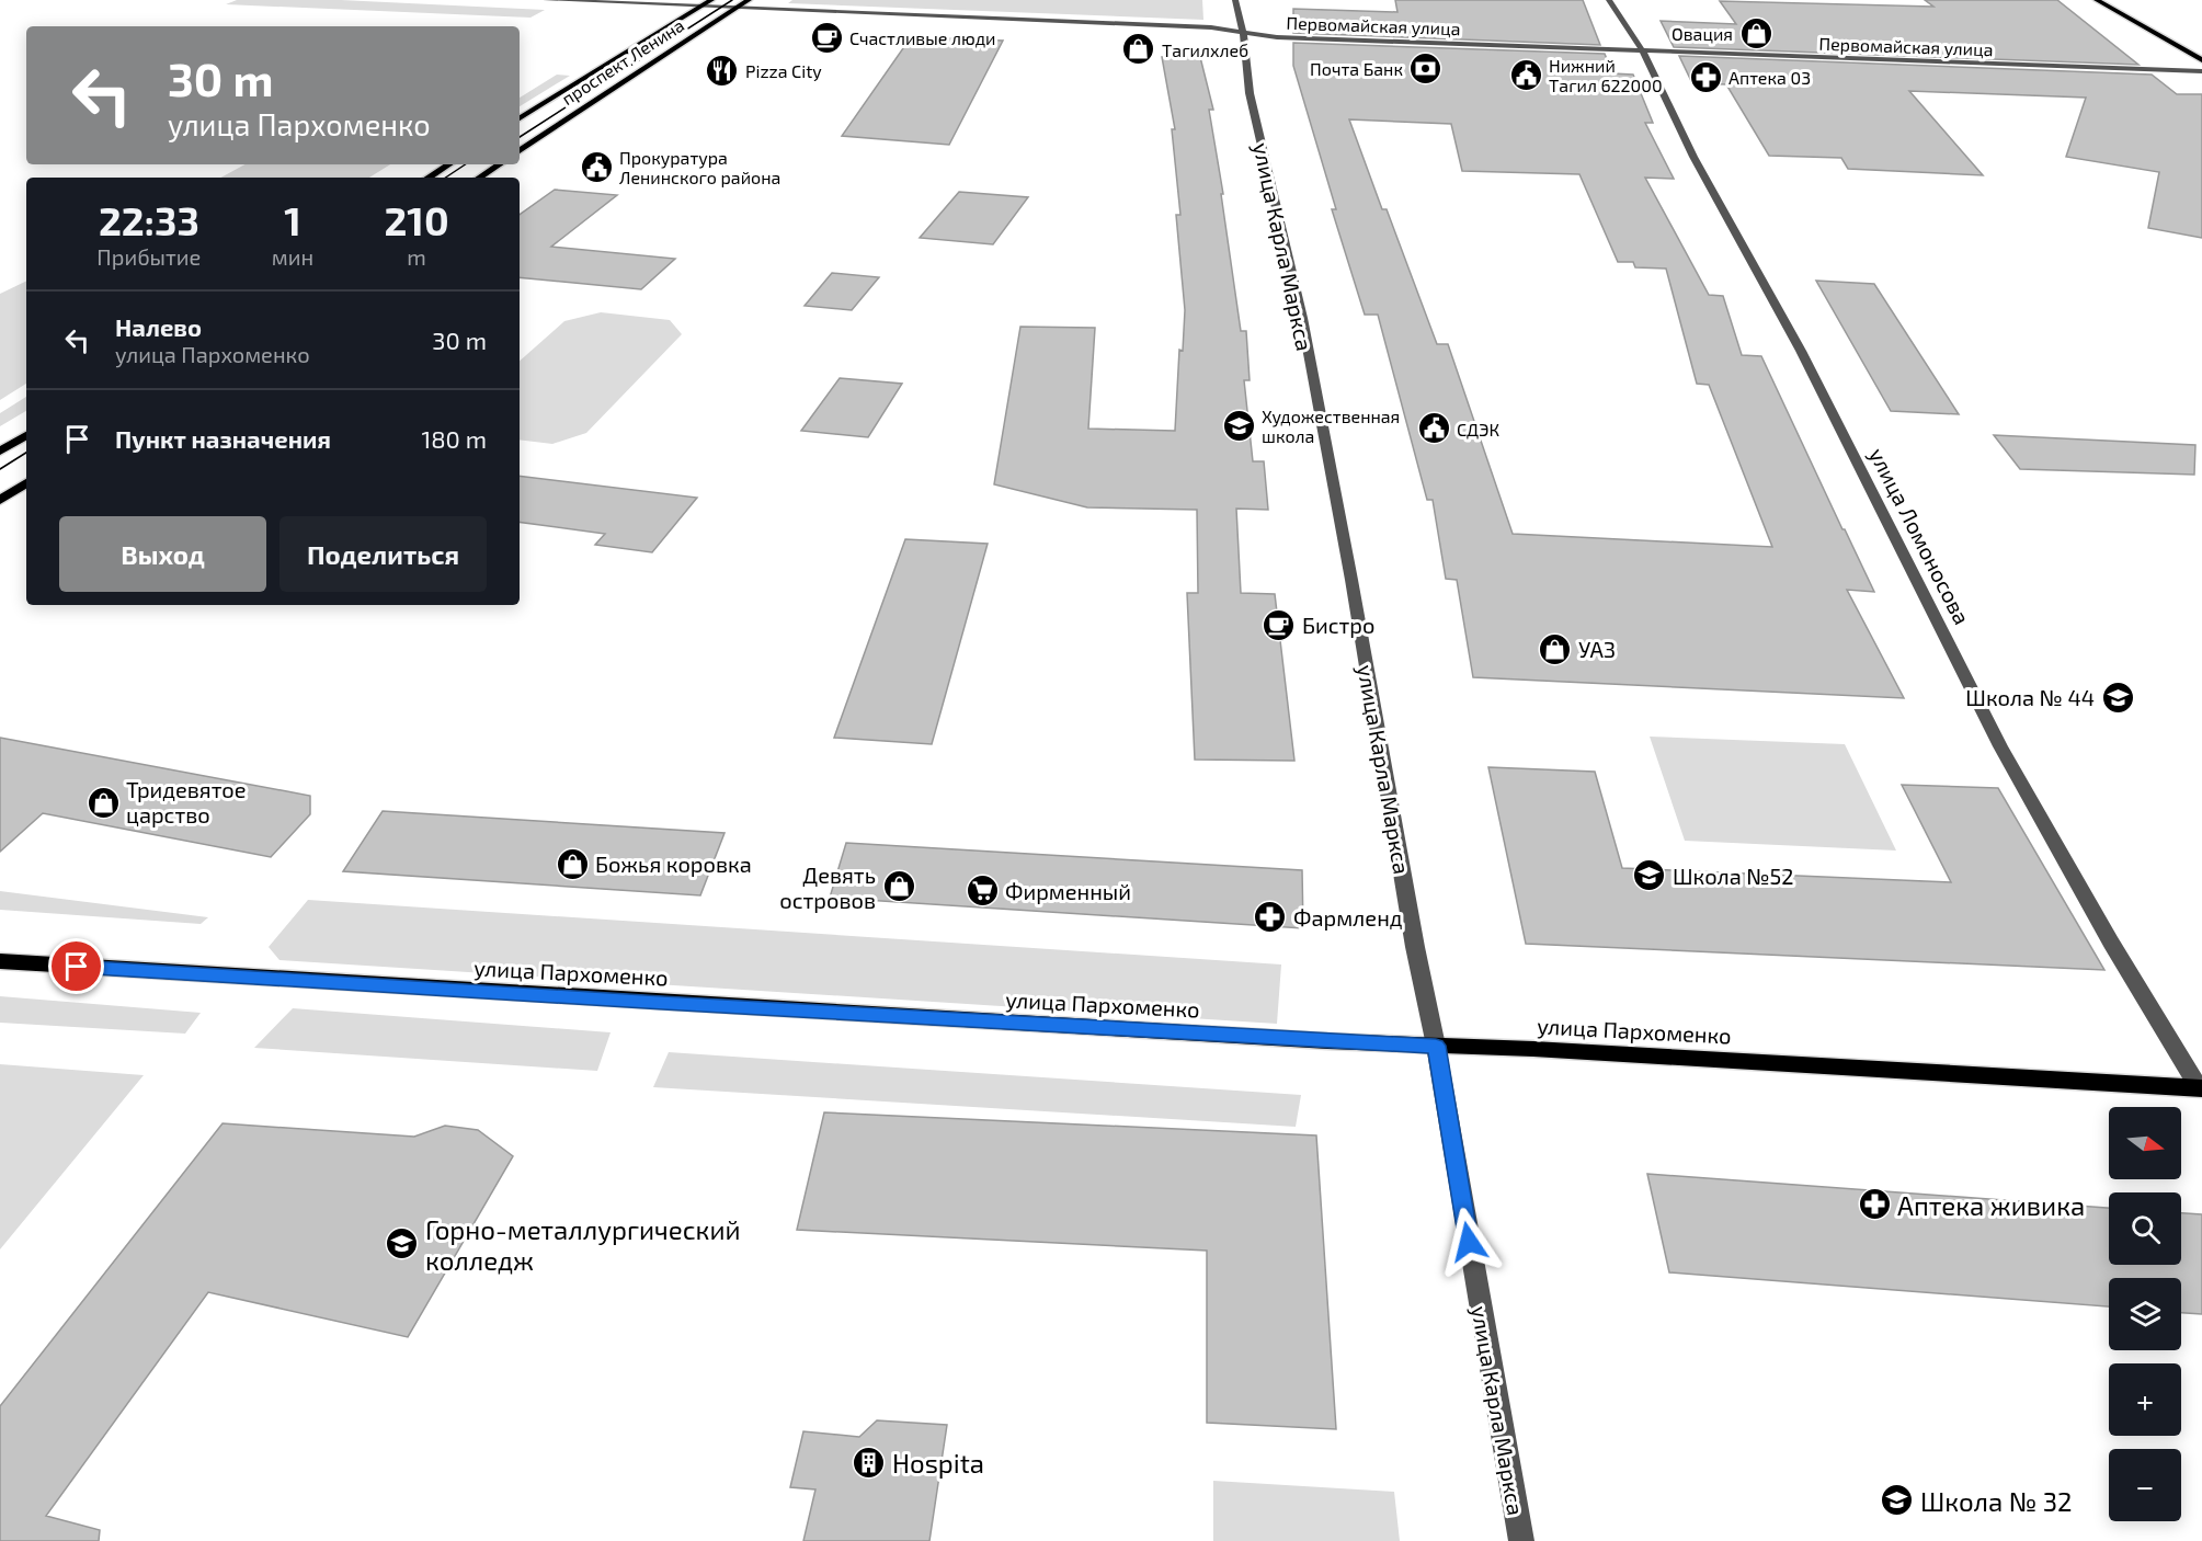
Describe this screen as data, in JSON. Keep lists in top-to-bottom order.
{
  "streets": {
    "main road": ["проспект Ленина", "улица Пархоменко"],
    "street": ["Первомайская улица", "улица Карла Маркса", "улица Ломоносова"]
  },
  "crossings": [
    ["Первомайская улица", "проспект Ленина"],
    ["Первомайская улица", "улица Карла Маркса"],
    ["Первомайская улица", "улица Ломоносова"],
    ["улица Карла Маркса", "улица Пархоменко"],
    ["улица Ломоносова", "улица Пархоменко"]
  ],
  "places": {
    "shop": [
      "Овация",
      "Тагилхлеб",
      "УАЗ",
      "Тридевятое царство",
      "Божья коровка",
      "Девять островов"
    ],
    "cafe": ["Счастливые люди", "Бистро"],
    "bank": ["Почта Банк"],
    "restaurant": ["Pizza City"],
    "public building": ["Нижний Тагил 622000", "Прокуратура Ленинского района", "СДЭК"],
    "pharmacy": ["Аптека 03", "Фармленд", "Аптека живика"],
    "school or university": [
      "Художественная школа",
      "Школа № 44",
      "Школа №52",
      "Горно-металлургический колледж",
      "Школа № 32"
    ],
    "supermarket": ["Фирменный"],
    "building": ["Hospita"]
  },
  "north": "right",
  "page": {
    "turn": ["30 m", "улица Пархоменко"],
    "eta": [
      "22:33",
      "Прибытие",
      "1",
      "мин",
      "210",
      "m"
    ],
    "list": [
      {
        "name": "Налево",
        "note": "улица Пархоменко",
        "value": "30 m"
      },
      {
        "name": "Пункт назначения",
        "value": "180 m"
      }
    ],
    "buttons": ["Выход", "Поделиться"],
    "map_buttons": ["+", "−"]
  }
}
